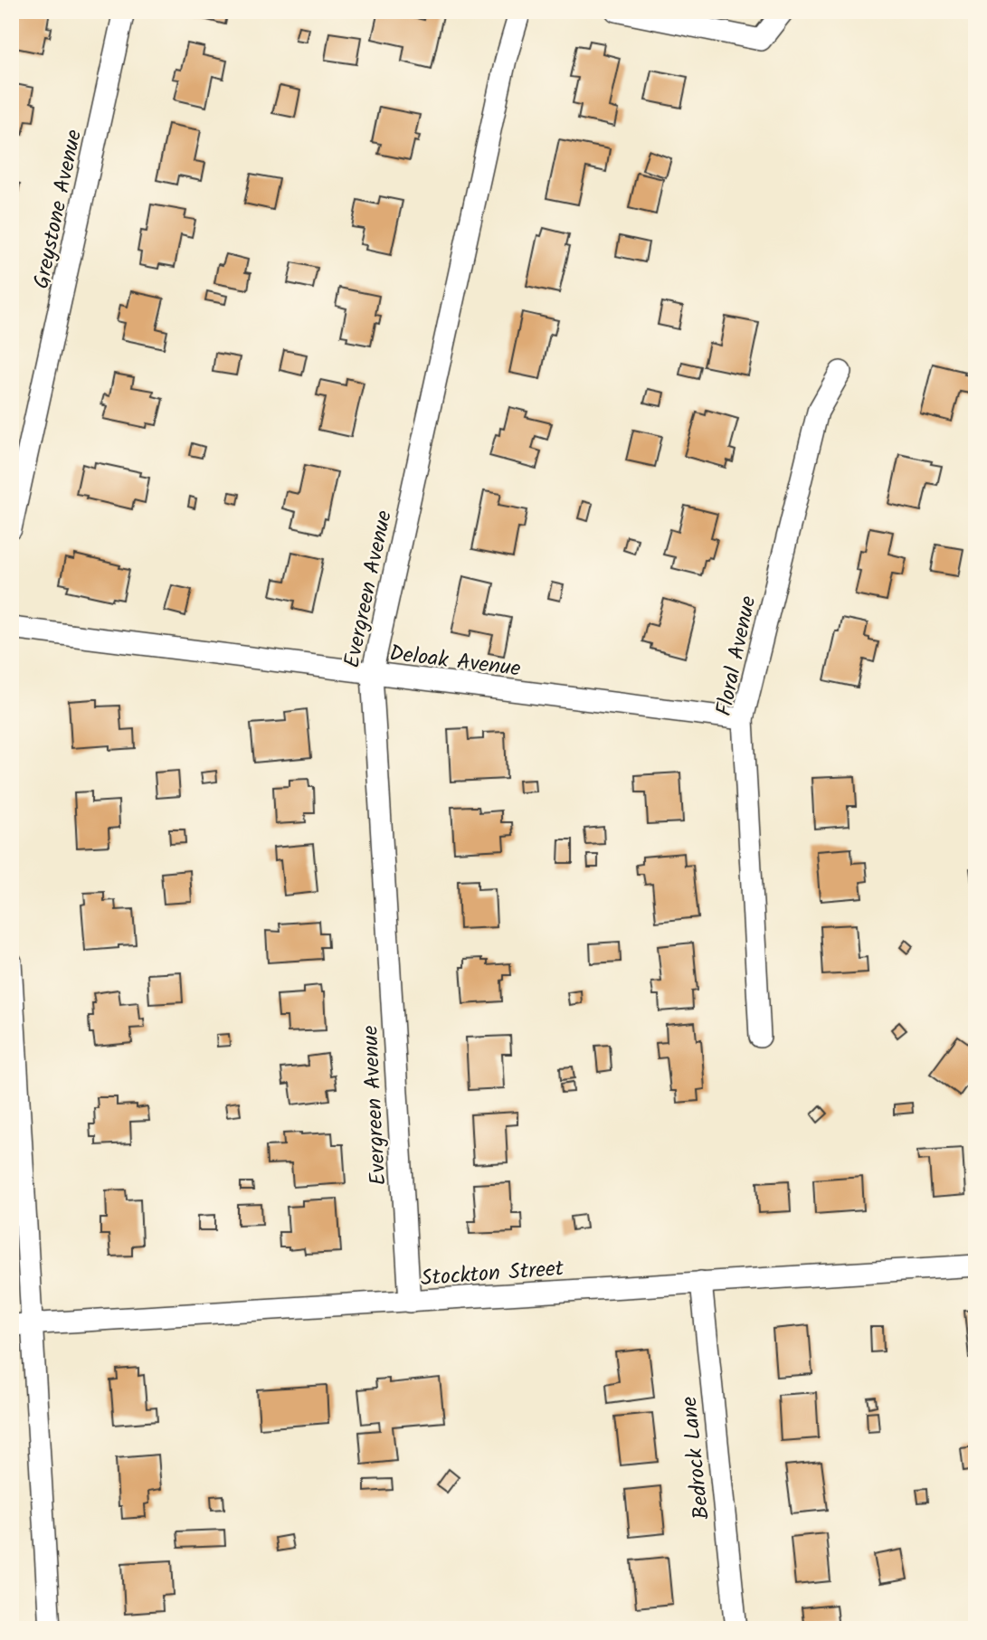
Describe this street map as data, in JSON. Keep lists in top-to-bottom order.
{
  "streets": {
    "street": [
      "Greystone Avenue",
      "Evergreen Avenue",
      "Floral Avenue",
      "Deloak Avenue",
      "Stockton Street",
      "Bedrock Lane"
    ]
  },
  "crossings": [
    ["Evergreen Avenue", "Deloak Avenue"],
    ["Evergreen Avenue", "Stockton Street"],
    ["Floral Avenue", "Deloak Avenue"],
    ["Stockton Street", "Bedrock Lane"]
  ]
}
